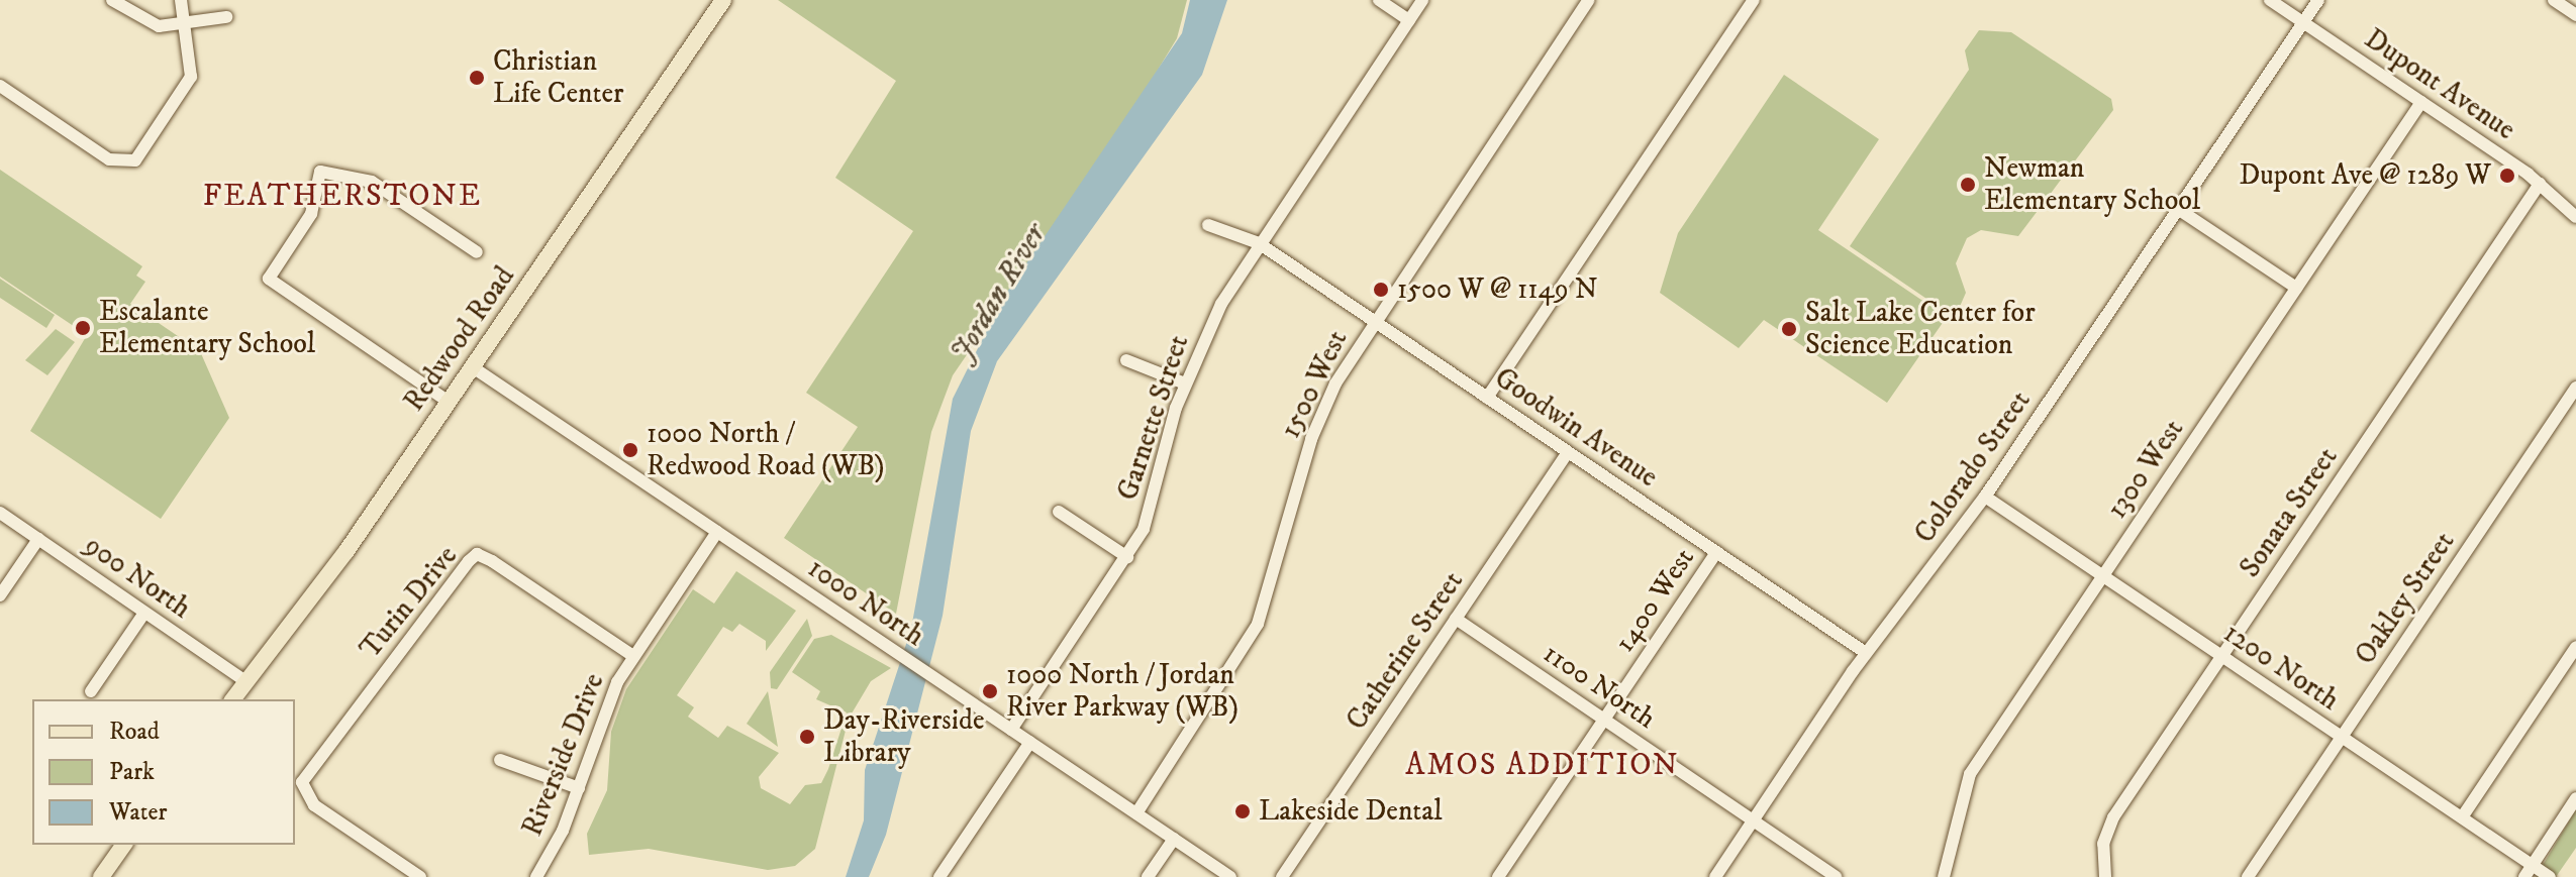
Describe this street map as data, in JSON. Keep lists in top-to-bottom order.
{
  "streets": {
    "main road": ["Redwood Road"],
    "street": [
      "Dupont Avenue",
      "1500 West",
      "Garnette Street",
      "Goodwin Avenue",
      "Colorado Street",
      "1300 West",
      "Sonata Street",
      "900 North",
      "Oakley Street",
      "1400 West",
      "Turin Drive",
      "1000 North",
      "Catherine Street",
      "1200 North",
      "1100 North",
      "Riverside Drive"
    ]
  },
  "crossings": [
    ["Dupont Avenue", "Colorado Street"],
    ["Dupont Avenue", "1300 West"],
    ["Dupont Avenue", "Sonata Street"],
    ["Redwood Road", "900 North"],
    ["Redwood Road", "1000 North"],
    ["1500 West", "Goodwin Avenue"],
    ["1500 West", "1000 North"],
    ["Garnette Street", "Goodwin Avenue"],
    ["Garnette Street", "1000 North"],
    ["Goodwin Avenue", "Colorado Street"],
    ["Goodwin Avenue", "1400 West"],
    ["Goodwin Avenue", "Catherine Street"],
    ["Colorado Street", "1200 North"],
    ["Colorado Street", "1100 North"],
    ["1300 West", "1200 North"],
    ["Sonata Street", "1200 North"],
    ["Oakley Street", "1200 North"],
    ["1400 West", "1100 North"],
    ["Turin Drive", "Riverside Drive"],
    ["1000 North", "Riverside Drive"],
    ["Catherine Street", "1100 North"]
  ],
  "districts": ["FEATHERSTONE", "AMOS ADDITION"],
  "water": ["Jordan River"],
  "places": [
    "Christian Life Center",
    "Dupont Ave @ 1289 W",
    "Newman Elementary School",
    "1500 W @ 1149 N",
    "Escalante Elementary School",
    "Salt Lake Center for Science Education",
    "1000 North / Redwood Road (WB)",
    "1000 North / Jordan River Parkway (WB)",
    "Day-Riverside Library",
    "Lakeside Dental"
  ],
  "legend": ["Road", "Park", "Water"]
}
